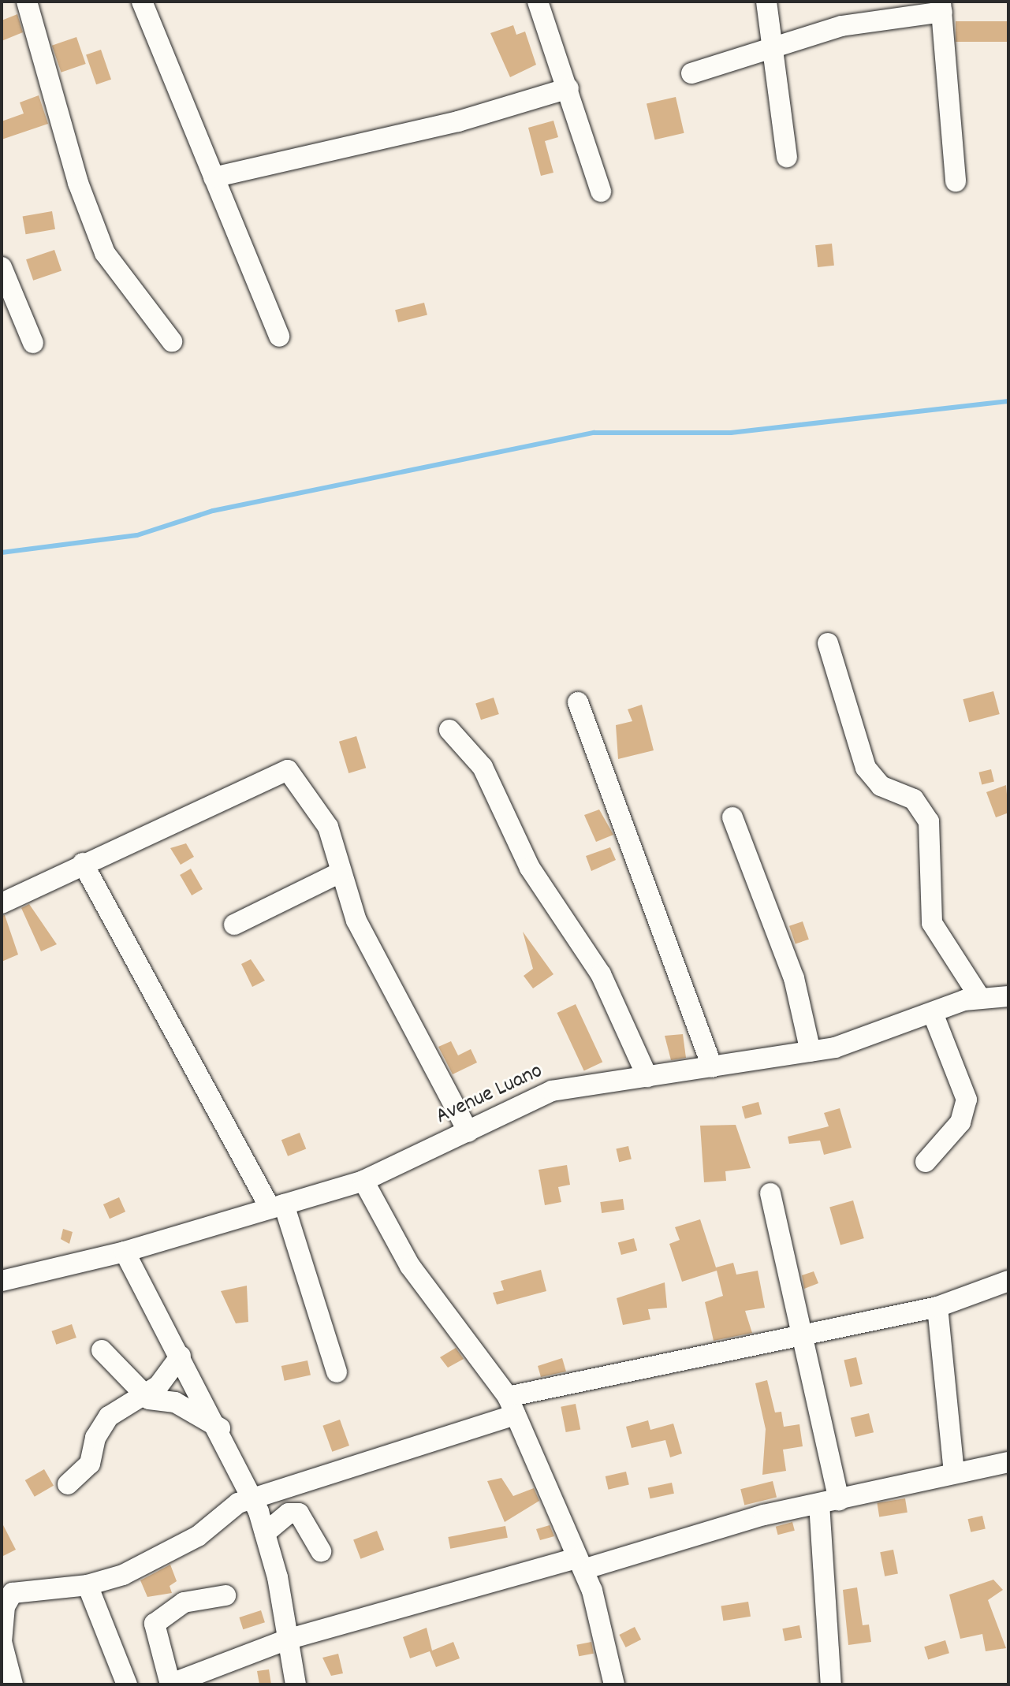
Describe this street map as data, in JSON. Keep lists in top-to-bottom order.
{
  "streets": {
    "street": ["Avenue Luano"]
  }
}
